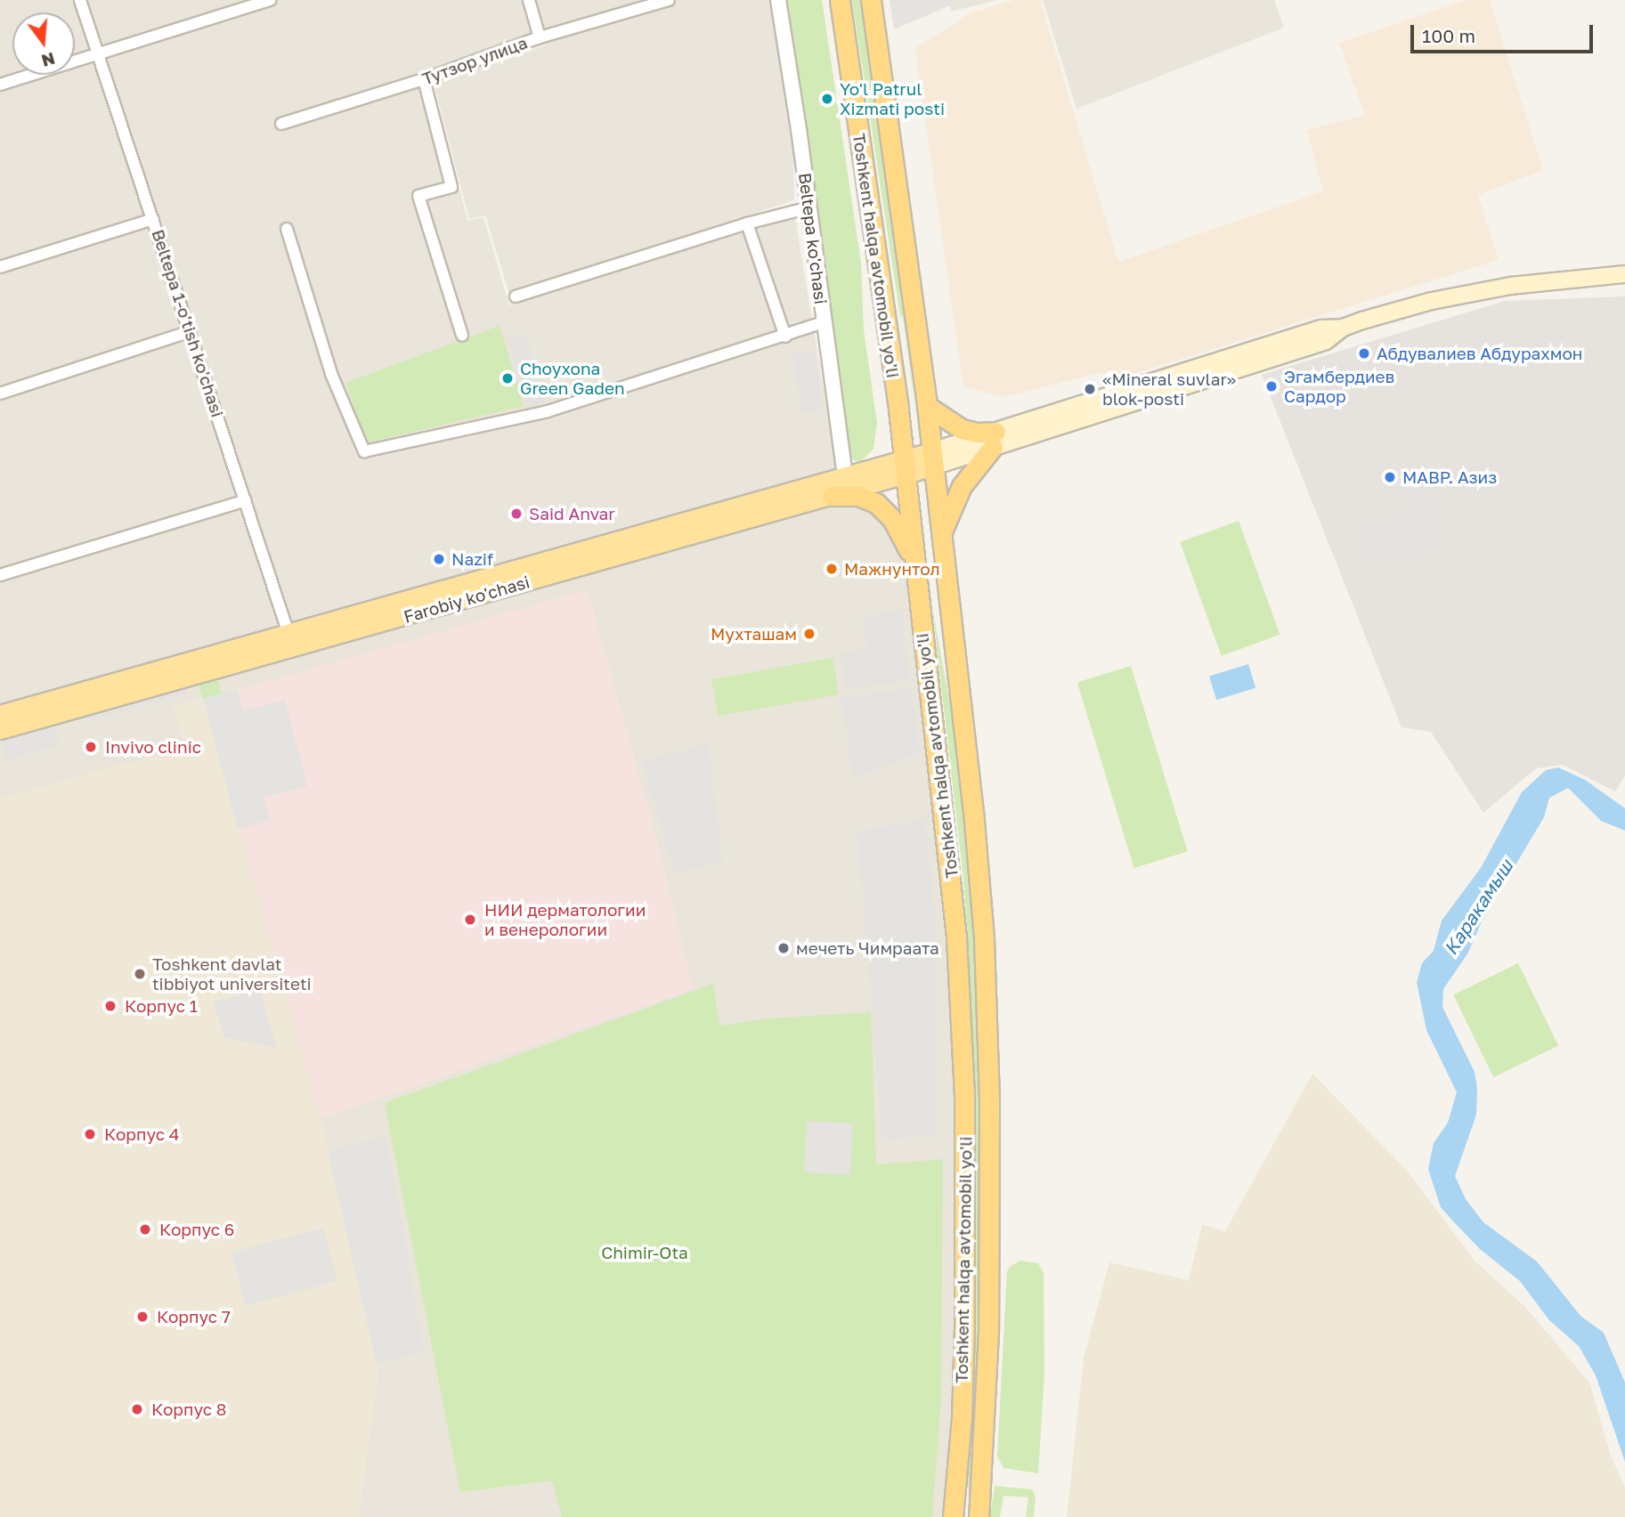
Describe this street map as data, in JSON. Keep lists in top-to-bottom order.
{
  "streets": {
    "highway": ["Toshkent halqa avtomobil yo'li"],
    "main road": ["Farobiy ko'chasi"],
    "street": ["Тутзор улица", "Beltepa ko'chasi", "Beltepa 1-o'tish ko'chasi"]
  },
  "crossings": [
    ["Beltepa ko'chasi", "Farobiy ko'chasi"],
    ["Toshkent halqa avtomobil yo'li", "Farobiy ko'chasi"],
    ["Beltepa 1-o'tish ko'chasi", "Farobiy ko'chasi"]
  ],
  "water": ["Каракамыш"],
  "parks": ["Chimir-Ota"],
  "places": [
    "Yo'l Patrul Xizmati posti",
    "Абдувалиев Абдурахмон",
    "Choyxona Green Gaden",
    "Эгамбердиев Сардор",
    "«Mineral suvlar» blok-posti",
    "МАВР. Азиз",
    "Said Anvar",
    "Nazif",
    "Мажнунтол",
    "Мухташам",
    "Invivo clinic",
    "НИИ дерматологии и венерологии",
    "мечеть Чимраата",
    "Toshkent davlat tibbiyot universiteti",
    "Корпус 1",
    "Корпус 4",
    "Корпус 6",
    "Корпус 7",
    "Корпус 8"
  ],
  "scale_bar": "100 m",
  "north": "bottom"
}
